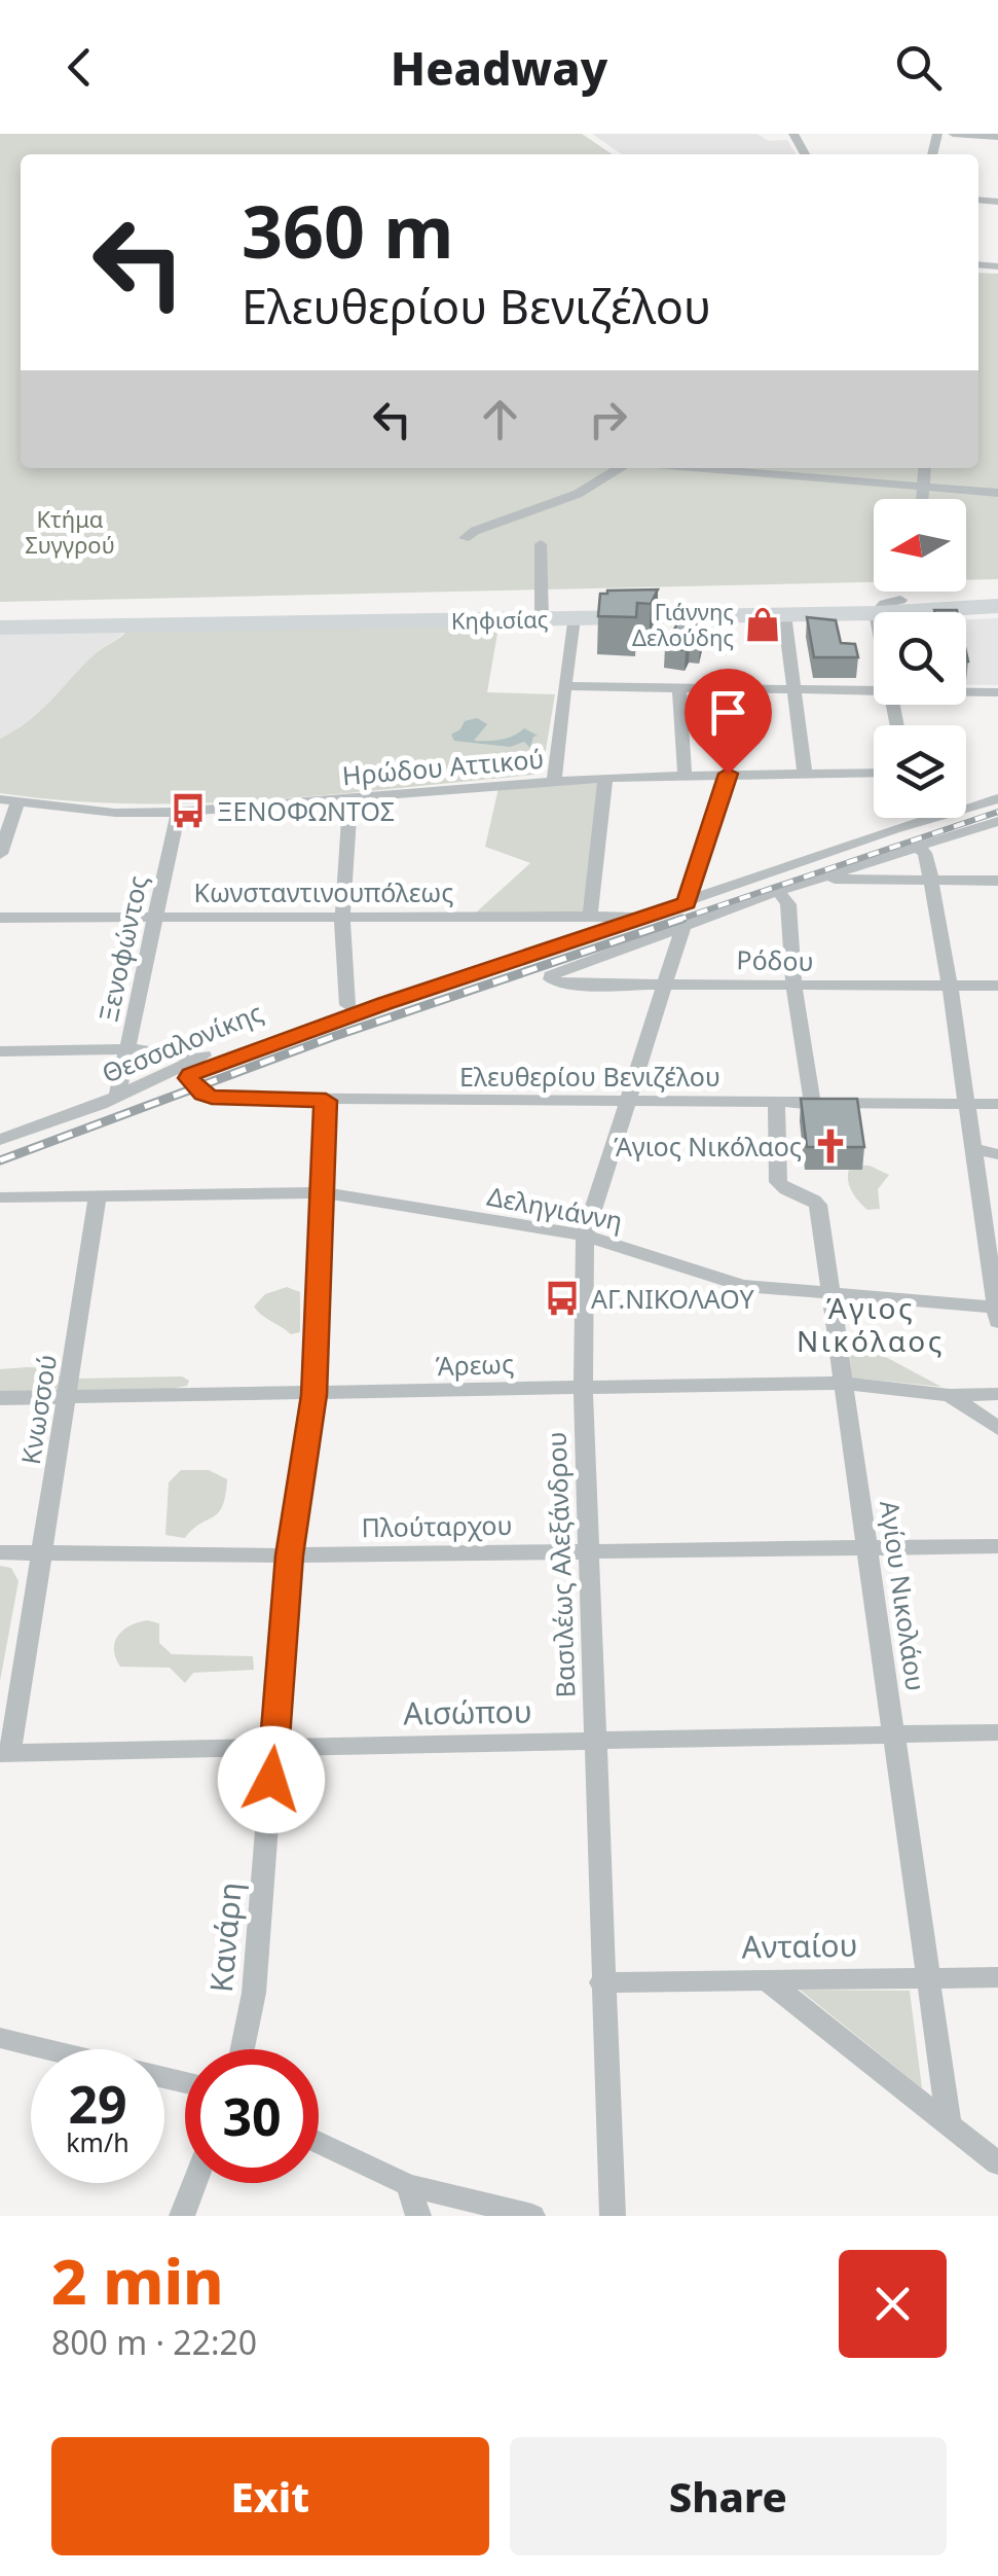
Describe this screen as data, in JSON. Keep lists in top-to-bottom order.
{
  "streets": {
    "main road": ["Κηφισίας"],
    "street": [
      "Ηρώδου Αττικού",
      "Κωνσταντινουπόλεως",
      "Ξενοφώντος",
      "Ρόδου",
      "Θεσσαλονίκης",
      "Ελευθερίου Βενιζέλου",
      "Δεληγιάννη",
      "Άρεως",
      "Κνωσσού",
      "Πλούταρχου",
      "Βασιλέως Αλεξάνδρου",
      "Αγίου Νικολάου",
      "Αισώπου",
      "Κανάρη",
      "Ανταίου"
    ]
  },
  "crossings": [
    ["Ηρώδου Αττικού", "Ξενοφώντος"],
    ["Κωνσταντινουπόλεως", "Ξενοφώντος"],
    ["Ξενοφώντος", "Θεσσαλονίκης"],
    ["Ρόδου", "Βασιλέως Αλεξάνδρου"],
    ["Θεσσαλονίκης", "Ελευθερίου Βενιζέλου"],
    ["Ελευθερίου Βενιζέλου", "Βασιλέως Αλεξάνδρου"],
    ["Ελευθερίου Βενιζέλου", "Αγίου Νικολάου"],
    ["Ελευθερίου Βενιζέλου", "Κανάρη"],
    ["Δεληγιάννη", "Κνωσσού"],
    ["Δεληγιάννη", "Βασιλέως Αλεξάνδρου"],
    ["Δεληγιάννη", "Αγίου Νικολάου"],
    ["Δεληγιάννη", "Κανάρη"],
    ["Άρεως", "Κνωσσού"],
    ["Άρεως", "Βασιλέως Αλεξάνδρου"],
    ["Άρεως", "Αγίου Νικολάου"],
    ["Άρεως", "Κανάρη"],
    ["Κνωσσού", "Πλούταρχου"],
    ["Κνωσσού", "Αισώπου"],
    ["Πλούταρχου", "Βασιλέως Αλεξάνδρου"],
    ["Πλούταρχου", "Αγίου Νικολάου"],
    ["Πλούταρχου", "Κανάρη"],
    ["Βασιλέως Αλεξάνδρου", "Αισώπου"],
    ["Βασιλέως Αλεξάνδρου", "Ανταίου"],
    ["Αγίου Νικολάου", "Αισώπου"],
    ["Αγίου Νικολάου", "Ανταίου"],
    ["Αισώπου", "Κανάρη"]
  ],
  "districts": ["Άγιος Νικόλαος"],
  "parks": ["Κτήμα Συγγρού"],
  "places": {
    "shop": ["Γιάννης Δελούδης"],
    "bus stop": ["ΞΕΝΟΦΩΝΤΟΣ", "ΑΓ.ΝΙΚΟΛΑΟΥ"],
    "church": ["Άγιος Νικόλαος"]
  },
  "north": "left",
  "page": {
    "header": "Headway",
    "turn": ["360 m", "Ελευθερίου Βενιζέλου"],
    "speed": "29 km/h",
    "limit": "30",
    "heading": ["2 min", "800 m · 22:20"],
    "buttons": ["Exit", "Share"]
  }
}
